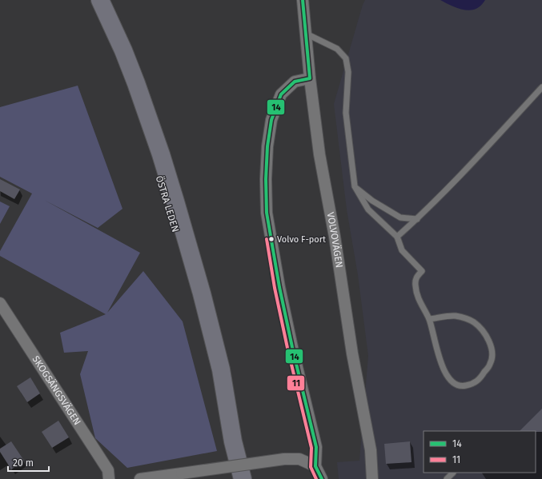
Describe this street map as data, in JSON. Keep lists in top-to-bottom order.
{
  "streets": {
    "highway": ["ÖSTRA LEDEN"],
    "street": ["VOLVOVÄGEN", "SKOGSÄNGSVÄGEN"]
  },
  "places": ["Volvo F-port"],
  "lines": ["transit line 14", "transit line 11"],
  "legend": ["14", "11"],
  "scale_bar": "20 m"
}
